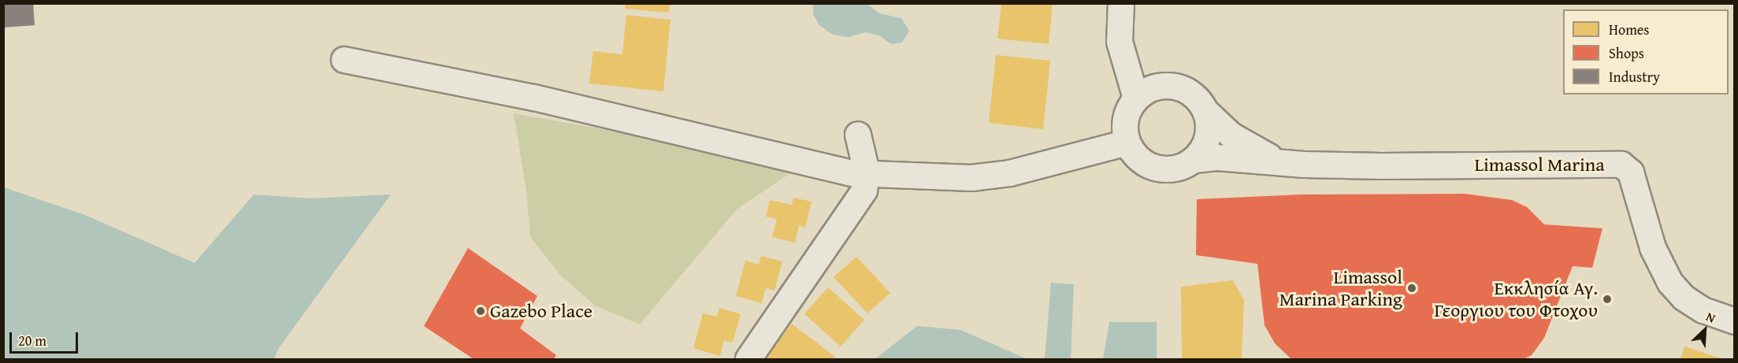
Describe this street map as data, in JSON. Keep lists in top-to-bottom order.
{
  "streets": {
    "street": ["Limassol Marina"]
  },
  "places": ["Limassol Marina Parking", "Εκκλησία Αγ. Γεοργιου του Φτοχου", "Gazebo Place"],
  "legend": ["Homes", "Shops", "Industry"],
  "scale_bar": "20 m",
  "north": "top right"
}
